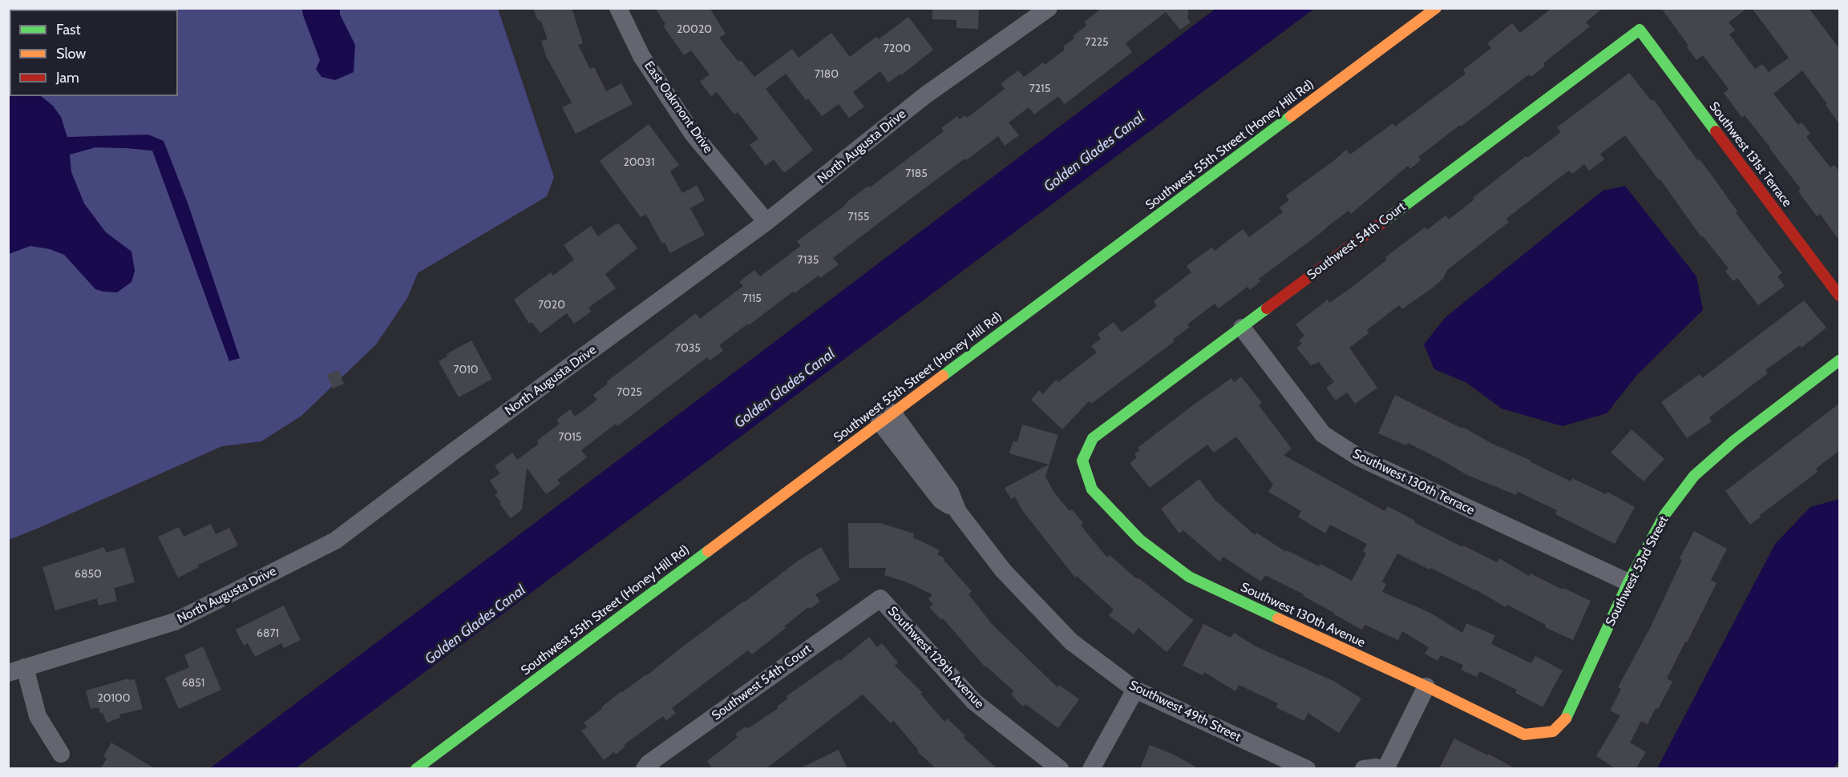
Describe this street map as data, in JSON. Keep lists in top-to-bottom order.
{
  "streets": {
    "street": [
      "East Oakmont Drive",
      "Southwest 55th Street (Honey Hill Rd)",
      "North Augusta Drive",
      "Southwest 131st Terrace",
      "Southwest 54th Court",
      "Southwest 130th Terrace",
      "Southwest 53rd Street",
      "Southwest 130th Avenue",
      "Southwest 129th Avenue",
      "Southwest 49th Street"
    ]
  },
  "crossings": [
    ["East Oakmont Drive", "North Augusta Drive"],
    ["Southwest 55th Street (Honey Hill Rd)", "Southwest 49th Street"],
    ["Southwest 131st Terrace", "Southwest 54th Court"],
    ["Southwest 54th Court", "Southwest 130th Terrace"],
    ["Southwest 54th Court", "Southwest 130th Avenue"],
    ["Southwest 54th Court", "Southwest 129th Avenue"],
    ["Southwest 130th Terrace", "Southwest 53rd Street"],
    ["Southwest 53rd Street", "Southwest 130th Avenue"]
  ],
  "water": ["Golden Glades Canal"],
  "house_numbers": [
    "20020",
    "7225",
    "7200",
    "7180",
    "7215",
    "20031",
    "7185",
    "7155",
    "7135",
    "7115",
    "7020",
    "7035",
    "7010",
    "7025",
    "7015",
    "6850",
    "6871",
    "6851",
    "20100"
  ],
  "legend": ["Fast", "Slow", "Jam"]
}
